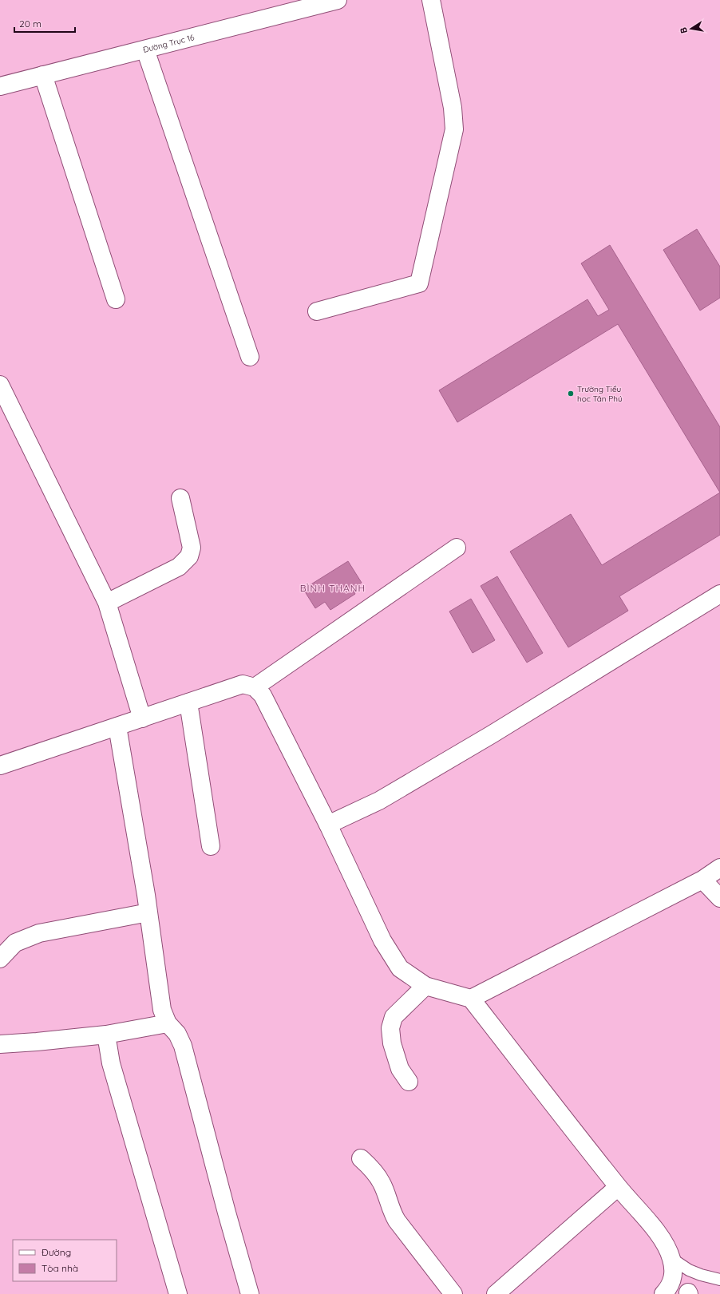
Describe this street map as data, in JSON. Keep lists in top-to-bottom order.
{
  "streets": {
    "street": ["Đường Trục 16"]
  },
  "districts": ["BÌNH THẠNH"],
  "places": ["Trường Tiểu học Tân Phú"],
  "legend": ["Đường", "Tòa nhà"],
  "scale_bar": "20 m",
  "north": "left"
}
